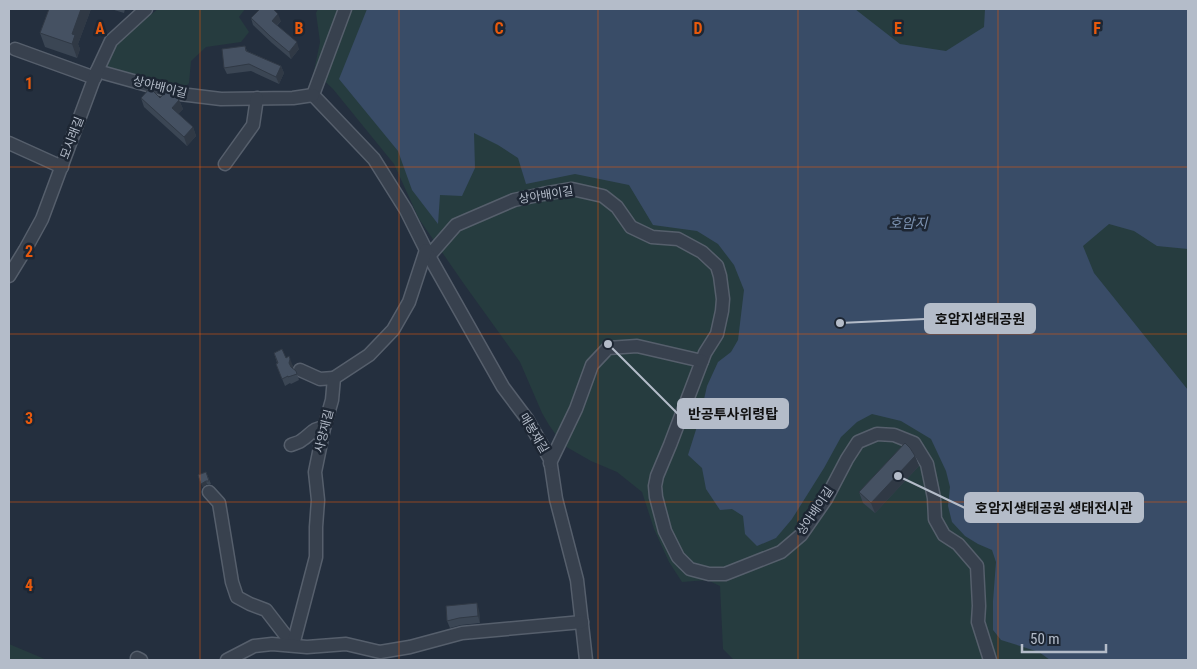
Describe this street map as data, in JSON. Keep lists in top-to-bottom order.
{
  "streets": {
    "street": [
      "상아배이길",
      "모시래길",
      "사양재길",
      "매봉재길"
    ]
  },
  "crossings": [
    ["상아배이길", "모시래길"],
    ["상아배이길", "매봉재길"]
  ],
  "water": ["호암지"],
  "places": ["호암지생태공원", "반공투사위령탑", "호암지생태공원 생태전시관"],
  "scale_bar": "50 m",
  "grid": {
    "columns": [
      "A",
      "B",
      "C",
      "D",
      "E",
      "F"
    ],
    "rows": [
      "1",
      "2",
      "3",
      "4"
    ]
  }
}
